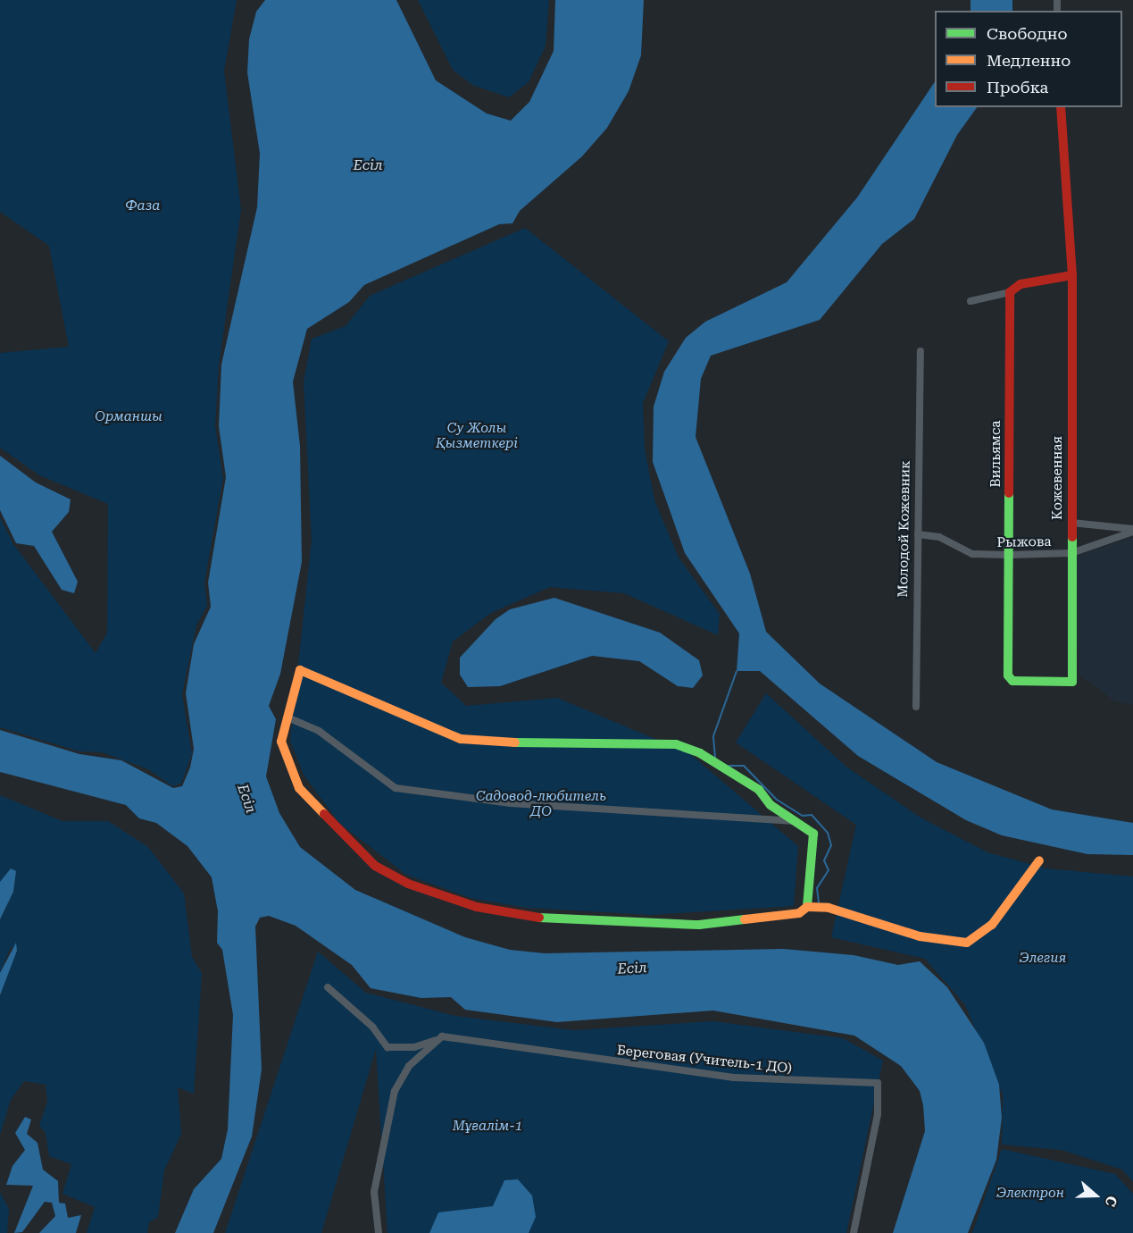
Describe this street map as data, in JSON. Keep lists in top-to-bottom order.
{
  "streets": {
    "street": [
      "Вильямса",
      "Кожевенная",
      "Молодой Кожевник",
      "Рыжова",
      "Береговая (Учитель-1 ДО)"
    ]
  },
  "crossings": [
    ["Вильямса", "Кожевенная"],
    ["Вильямса", "Рыжова"],
    ["Кожевенная", "Рыжова"],
    ["Молодой Кожевник", "Рыжова"]
  ],
  "water": ["Есіл"],
  "parks": [
    "Фаза",
    "Орманшы",
    "Су Жолы Қызметкері",
    "Садовод-любитель ДО",
    "Элегия",
    "Мұғалім-1",
    "Электрон"
  ],
  "legend": ["Свободно", "Медленно", "Пробка"],
  "north": "right"
}
